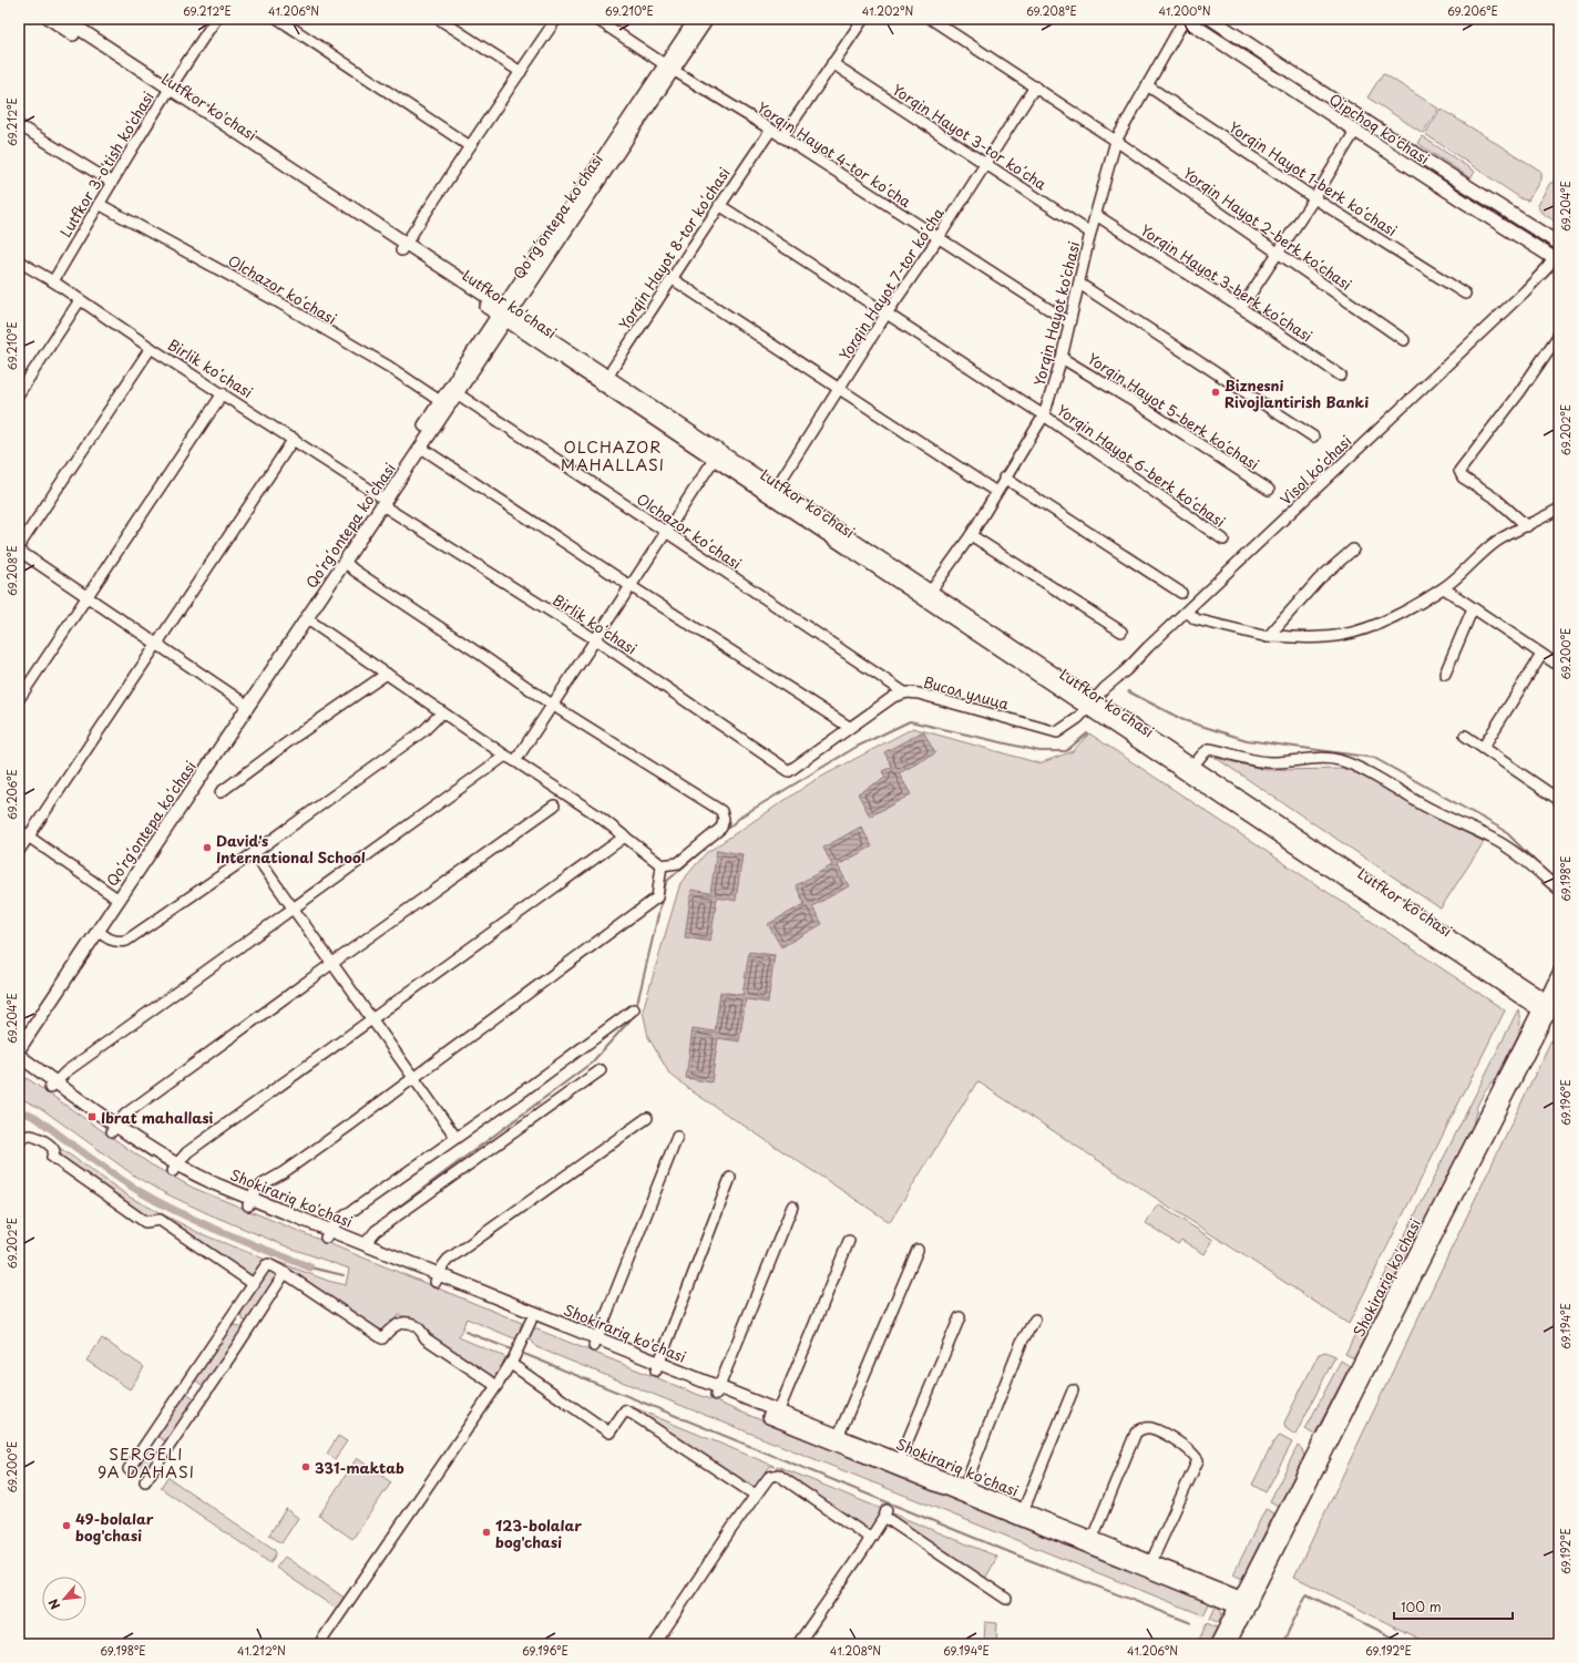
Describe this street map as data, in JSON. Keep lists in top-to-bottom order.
{
  "streets": {
    "main road": [
      "Lutfkor ko'chasi",
      "Qipchoq ko'chasi",
      "Qoʻrgʻontepa koʻchasi",
      "Shokirariq ko'chasi"
    ],
    "street": [
      "Yorqin Hayot 3-tor koʻcha",
      "Yorqin Hayot 4-tor koʻcha",
      "Lutfkor 3-o'tish ko'chasi",
      "Yorqin Hayot 1-berk koʻchasi",
      "Yorqin Hayot 2-berk koʻchasi",
      "Yorqin Hayot 8-tor koʻchasi",
      "Yorqin Hayot 3-berk koʻchasi",
      "Yorqin Hayot 7-tor koʻcha",
      "Olchazor koʻchasi",
      "Yorqin Hayot ko'chasi",
      "Birlik koʻchasi",
      "Yorqin Hayot 5-berk koʻchasi",
      "Yorqin Hayot 6-berk koʻchasi",
      "Visol koʻchasi",
      "Висол улица"
    ]
  },
  "crossings": [
    ["Lutfkor ko'chasi", "Lutfkor 3-o'tish ko'chasi"],
    ["Lutfkor ko'chasi", "Qoʻrgʻontepa koʻchasi"],
    ["Lutfkor ko'chasi", "Yorqin Hayot 8-tor koʻchasi"],
    ["Lutfkor ko'chasi", "Yorqin Hayot 7-tor koʻcha"],
    ["Lutfkor ko'chasi", "Yorqin Hayot ko'chasi"],
    ["Lutfkor ko'chasi", "Visol koʻchasi"],
    ["Lutfkor ko'chasi", "Висол улица"],
    ["Lutfkor ko'chasi", "Shokirariq ko'chasi"],
    ["Qipchoq ko'chasi", "Yorqin Hayot ko'chasi"],
    ["Qipchoq ko'chasi", "Visol koʻchasi"],
    ["Yorqin Hayot 3-tor koʻcha", "Yorqin Hayot 7-tor koʻcha"],
    ["Yorqin Hayot 3-tor koʻcha", "Yorqin Hayot ko'chasi"],
    ["Yorqin Hayot 4-tor koʻcha", "Qoʻrgʻontepa koʻchasi"],
    ["Yorqin Hayot 4-tor koʻcha", "Yorqin Hayot 8-tor koʻchasi"],
    ["Yorqin Hayot 4-tor koʻcha", "Yorqin Hayot 7-tor koʻcha"],
    ["Yorqin Hayot 4-tor koʻcha", "Yorqin Hayot ko'chasi"],
    ["Lutfkor 3-o'tish ko'chasi", "Olchazor koʻchasi"],
    ["Lutfkor 3-o'tish ko'chasi", "Birlik koʻchasi"],
    ["Yorqin Hayot 1-berk koʻchasi", "Yorqin Hayot ko'chasi"],
    ["Qoʻrgʻontepa koʻchasi", "Olchazor koʻchasi"],
    ["Qoʻrgʻontepa koʻchasi", "Birlik koʻchasi"],
    ["Yorqin Hayot 2-berk koʻchasi", "Yorqin Hayot 7-tor koʻcha"],
    ["Yorqin Hayot 2-berk koʻchasi", "Yorqin Hayot ko'chasi"],
    ["Yorqin Hayot 8-tor koʻchasi", "Yorqin Hayot 6-berk koʻchasi"],
    ["Yorqin Hayot 3-berk koʻchasi", "Yorqin Hayot ko'chasi"],
    ["Yorqin Hayot 7-tor koʻcha", "Yorqin Hayot 6-berk koʻchasi"],
    ["Olchazor koʻchasi", "Висол улица"],
    ["Yorqin Hayot ko'chasi", "Yorqin Hayot 5-berk koʻchasi"],
    ["Yorqin Hayot ko'chasi", "Yorqin Hayot 6-berk koʻchasi"],
    ["Birlik koʻchasi", "Висол улица"],
    ["Visol koʻchasi", "Висол улица"]
  ],
  "districts": ["OLCHAZOR MAHALLASI", "SERGELI 9A DAHASI"],
  "places": {
    "other": [
      "Biznesni Rivojlantirish Banki",
      "David's International School",
      "331-maktab",
      "49-bolalar bog'chasi",
      "123-bolalar bog'chasi"
    ],
    "transit": ["Ibrat mahallasi"]
  },
  "scale_bar": "100 m",
  "north": "bottom left",
  "coordinates": [
    "69.212°E",
    "41.206°N",
    "69.210°E",
    "41.202°N",
    "69.208°E",
    "41.200°N",
    "69.206°E",
    "69.204°E",
    "69.202°E",
    "69.200°E",
    "69.198°E",
    "69.196°E",
    "69.194°E",
    "69.192°E",
    "41.212°N",
    "41.208°N"
  ]
}
